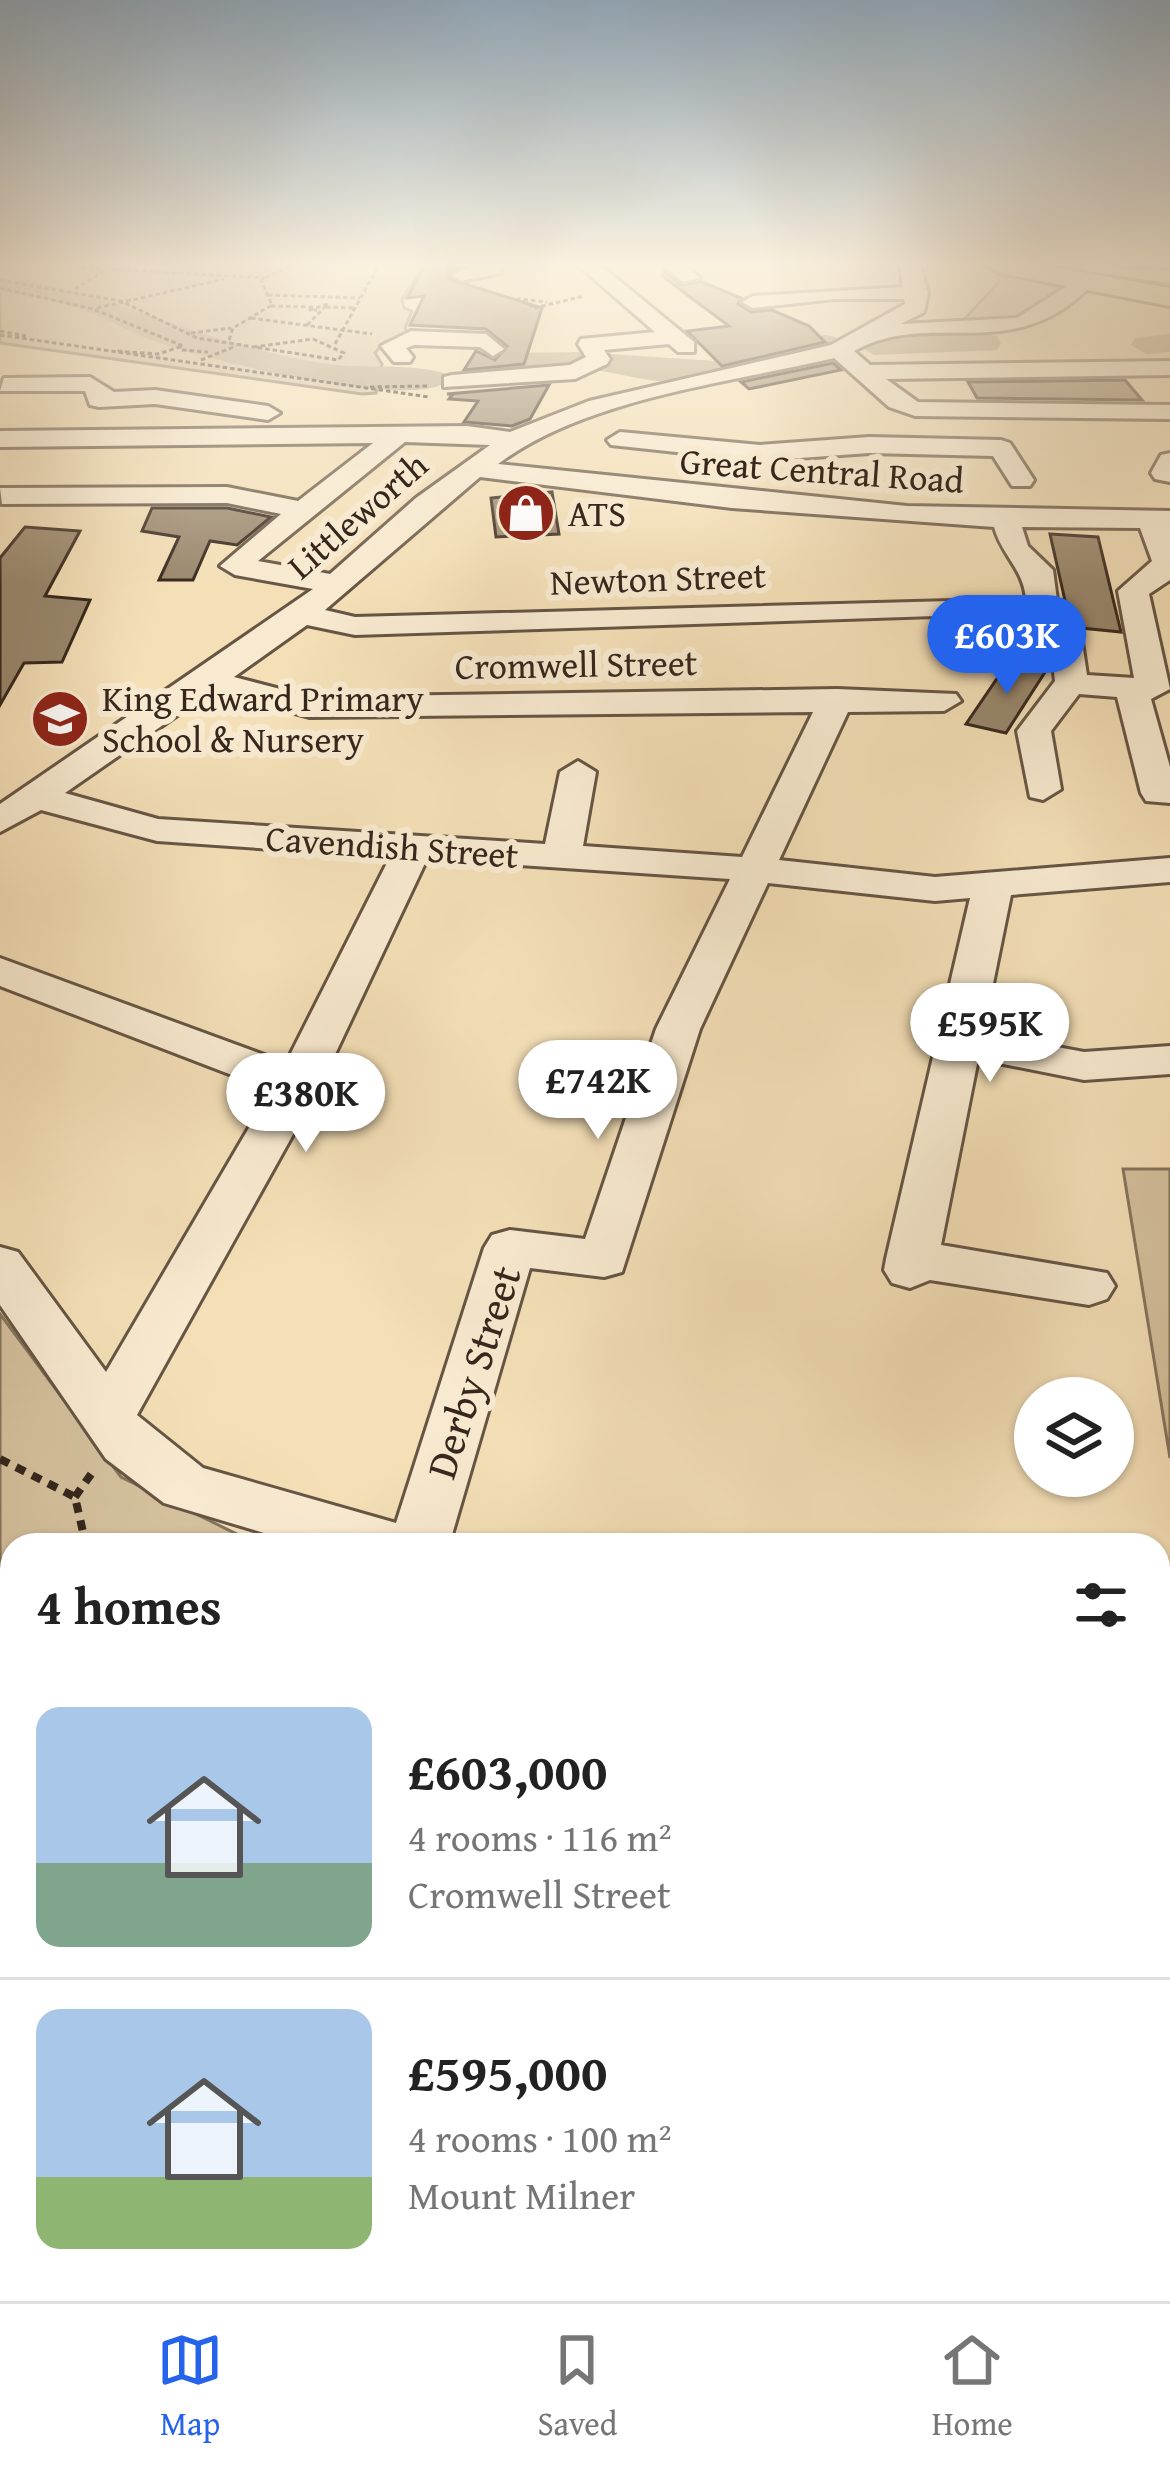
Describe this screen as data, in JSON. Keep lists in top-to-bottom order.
{
  "streets": {
    "street": [
      "Great Central Road",
      "Littleworth",
      "Newton Street",
      "Cromwell Street",
      "Cavendish Street",
      "Derby Street"
    ]
  },
  "crossings": [
    ["Great Central Road", "Littleworth"],
    ["Littleworth", "Newton Street"],
    ["Littleworth", "Cromwell Street"],
    ["Littleworth", "Cavendish Street"],
    ["Cromwell Street", "Derby Street"],
    ["Cavendish Street", "Derby Street"]
  ],
  "places": {
    "shop": ["ATS"],
    "school or university": ["King Edward Primary School & Nursery"]
  },
  "page": {
    "price": [
      "£603K",
      "£595K",
      "£742K",
      "£380K"
    ],
    "heading": "4 homes",
    "list": [
      {
        "name": "£603,000",
        "note": "4 rooms · 116 m² · Cromwell Street"
      },
      {
        "name": "£595,000",
        "note": "4 rooms · 100 m² · Mount Milner"
      }
    ],
    "tabs": ["Map", "Saved", "Home"]
  }
}
